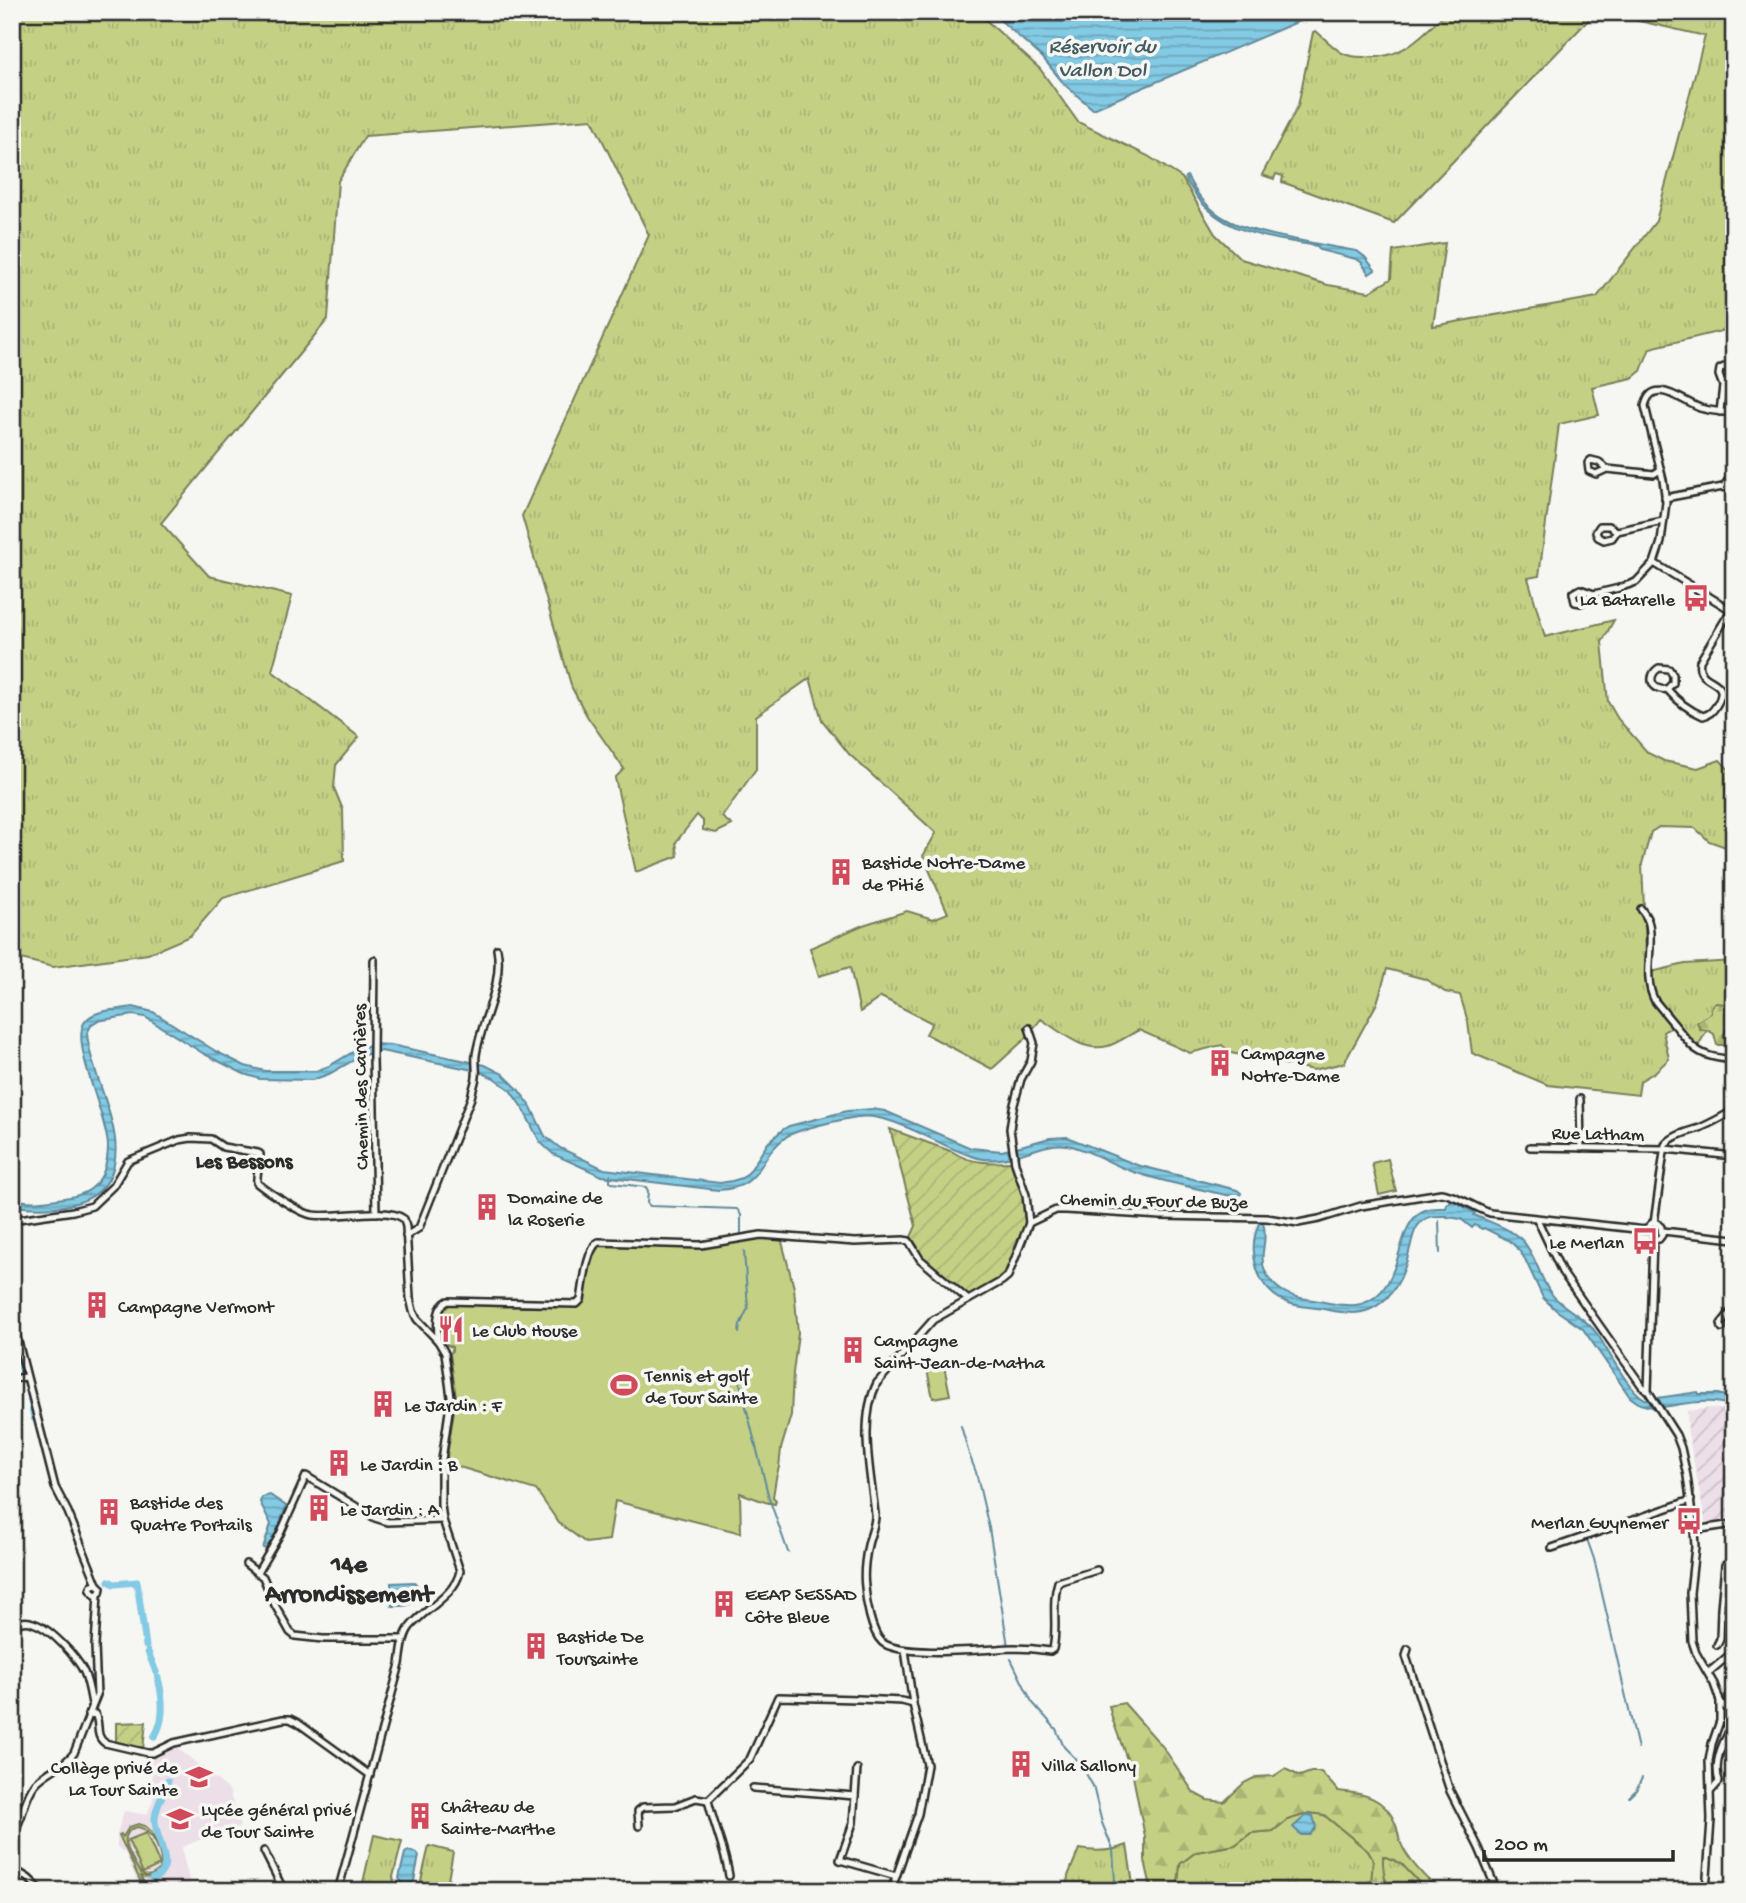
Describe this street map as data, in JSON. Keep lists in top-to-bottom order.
{
  "streets": {
    "street": ["Chemin des Carrières", "Rue Latham", "Chemin du Four de Buze"]
  },
  "districts": ["Les Bessons", "14e Arrondissement"],
  "water": ["Réservoir du Vallon Dol"],
  "places": {
    "bus stop": ["La Batarelle", "Le Merlan", "Merlan Guynemer"],
    "building": [
      "Bastide Notre-Dame de Pitié",
      "Campagne Notre-Dame",
      "Domaine de la Roserie",
      "Campagne Vermont",
      "Campagne Saint-Jean-de-Matha",
      "Le Jardin : F",
      "Le Jardin : B",
      "Le Jardin : A",
      "Bastide des Quatre Portails",
      "EEAP SESSAD Côte Bleue",
      "Bastide De Toursainte",
      "Villa Sallony",
      "Château de Sainte-Marthe"
    ],
    "restaurant": ["Le Club House"],
    "sports": ["Tennis et golf de Tour Sainte"],
    "school or university": ["Collège privé de La Tour Sainte", "Lycée général privé de Tour Sainte"]
  },
  "scale_bar": "200 m"
}
